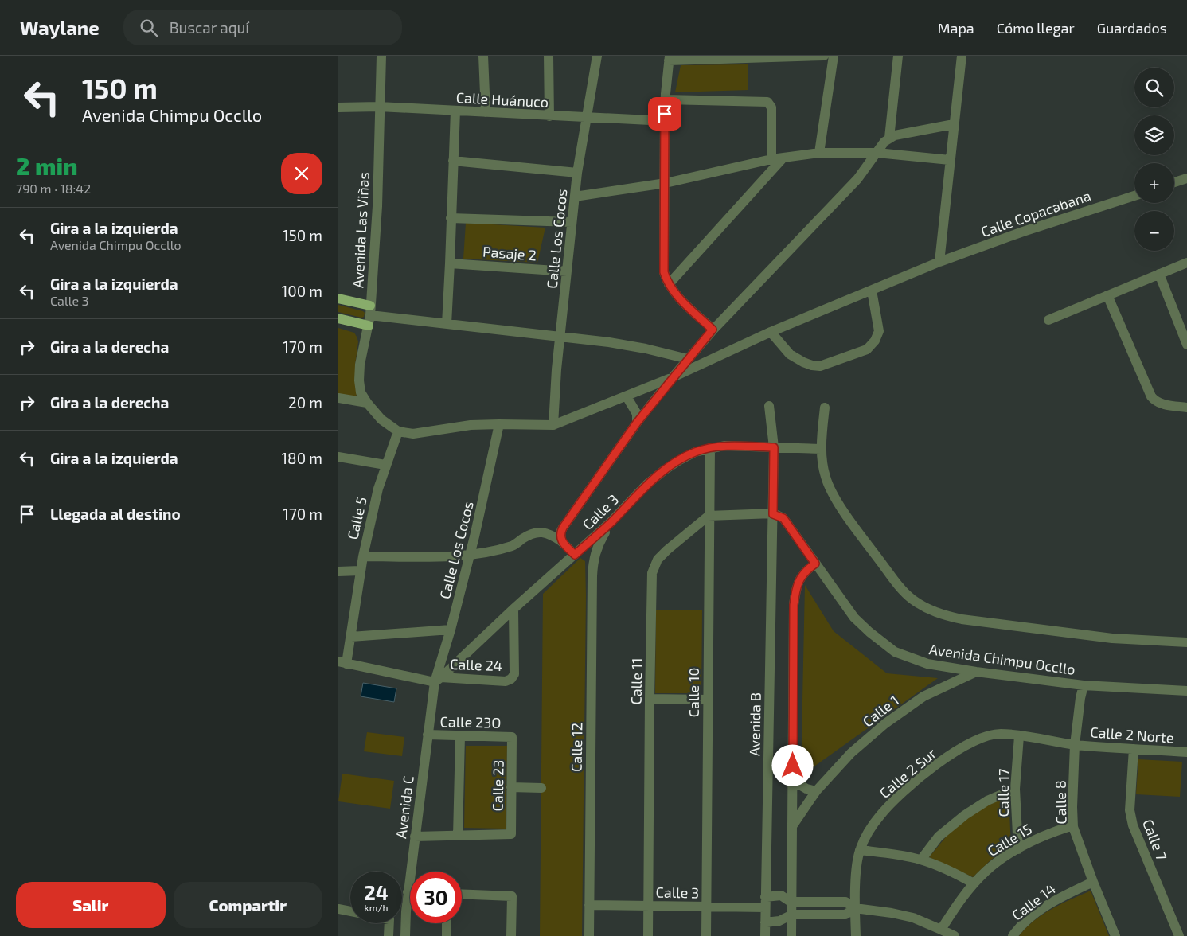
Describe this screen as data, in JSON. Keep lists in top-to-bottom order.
{
  "streets": {
    "street": [
      "Calle Huánuco",
      "Calle Copacabana",
      "Avenida Las Viñas",
      "Calle Los Cocos",
      "Pasaje 2",
      "Calle 3",
      "Calle 5",
      "Avenida Chimpu Occllo",
      "Calle 24",
      "Calle 11",
      "Calle 10",
      "Calle 1",
      "Calle 23O",
      "Avenida B",
      "Calle 2 Norte",
      "Calle 12",
      "Calle 2 Sur",
      "Calle 23",
      "Calle 17",
      "Calle 8",
      "Avenida C",
      "Calle 15",
      "Calle 7",
      "Calle 14"
    ]
  },
  "crossings": [
    ["Calle Huánuco", "Avenida Las Viñas"],
    ["Calle Huánuco", "Calle Los Cocos"],
    ["Calle Copacabana", "Calle Los Cocos"],
    ["Avenida Las Viñas", "Calle 5"],
    ["Calle Los Cocos", "Pasaje 2"],
    ["Calle Los Cocos", "Calle 3"],
    ["Calle Los Cocos", "Calle 24"],
    ["Calle Los Cocos", "Avenida C"],
    ["Calle 3", "Calle 24"],
    ["Calle 3", "Calle 11"],
    ["Calle 3", "Calle 10"],
    ["Calle 3", "Avenida B"],
    ["Calle 3", "Calle 12"],
    ["Calle 3", "Calle 2 Sur"],
    ["Calle 3", "Avenida C"],
    ["Calle 3", "Calle 15"],
    ["Avenida Chimpu Occllo", "Calle 1"],
    ["Avenida Chimpu Occllo", "Avenida B"],
    ["Avenida Chimpu Occllo", "Calle 8"],
    ["Calle 24", "Avenida C"],
    ["Calle 11", "Calle 10"],
    ["Calle 23O", "Calle 23"],
    ["Calle 23O", "Avenida C"],
    ["Calle 2 Norte", "Calle 2 Sur"],
    ["Calle 2 Norte", "Calle 8"],
    ["Calle 2 Norte", "Calle 7"],
    ["Calle 2 Sur", "Calle 17"],
    ["Calle 2 Sur", "Calle 8"],
    ["Calle 17", "Calle 15"],
    ["Calle 8", "Calle 15"],
    ["Calle 8", "Calle 14"]
  ],
  "page": {
    "header": "Waylane",
    "search": "Buscar aquí",
    "nav": ["Mapa", "Cómo llegar", "Guardados"],
    "turn": ["150 m", "Avenida Chimpu Occllo"],
    "map_buttons": ["+", "−"],
    "heading": ["2 min", "790 m · 18:42"],
    "list": [
      {
        "name": "Gira a la izquierda",
        "note": "Avenida Chimpu Occllo",
        "value": "150 m"
      },
      {
        "name": "Gira a la izquierda",
        "note": "Calle 3",
        "value": "100 m"
      },
      {
        "name": "Gira a la derecha",
        "value": "170 m"
      },
      {
        "name": "Gira a la derecha",
        "value": "20 m"
      },
      {
        "name": "Gira a la izquierda",
        "value": "180 m"
      },
      {
        "name": "Llegada al destino",
        "value": "170 m"
      }
    ],
    "speed": "24 km/h",
    "limit": "30",
    "buttons": ["Salir", "Compartir"]
  }
}
